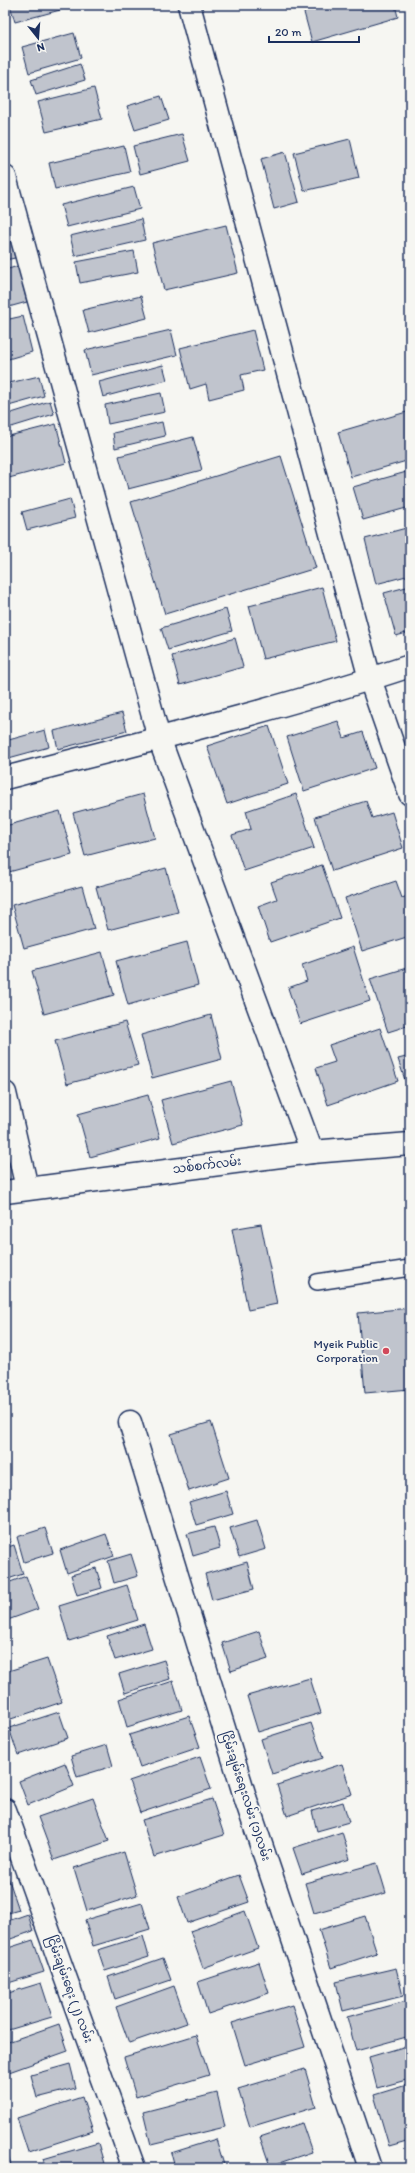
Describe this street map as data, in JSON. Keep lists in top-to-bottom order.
{
  "streets": {
    "street": ["သစ်စက်လမ်း", "ငြိမ်းချမ်းရေးလမ်း (၁)လမ်း", "ငြိမ်းချမ်းရေး (၂) လမ်း"]
  },
  "places": ["Myeik Public Corporation"],
  "scale_bar": "20 m",
  "north": "bottom"
}
